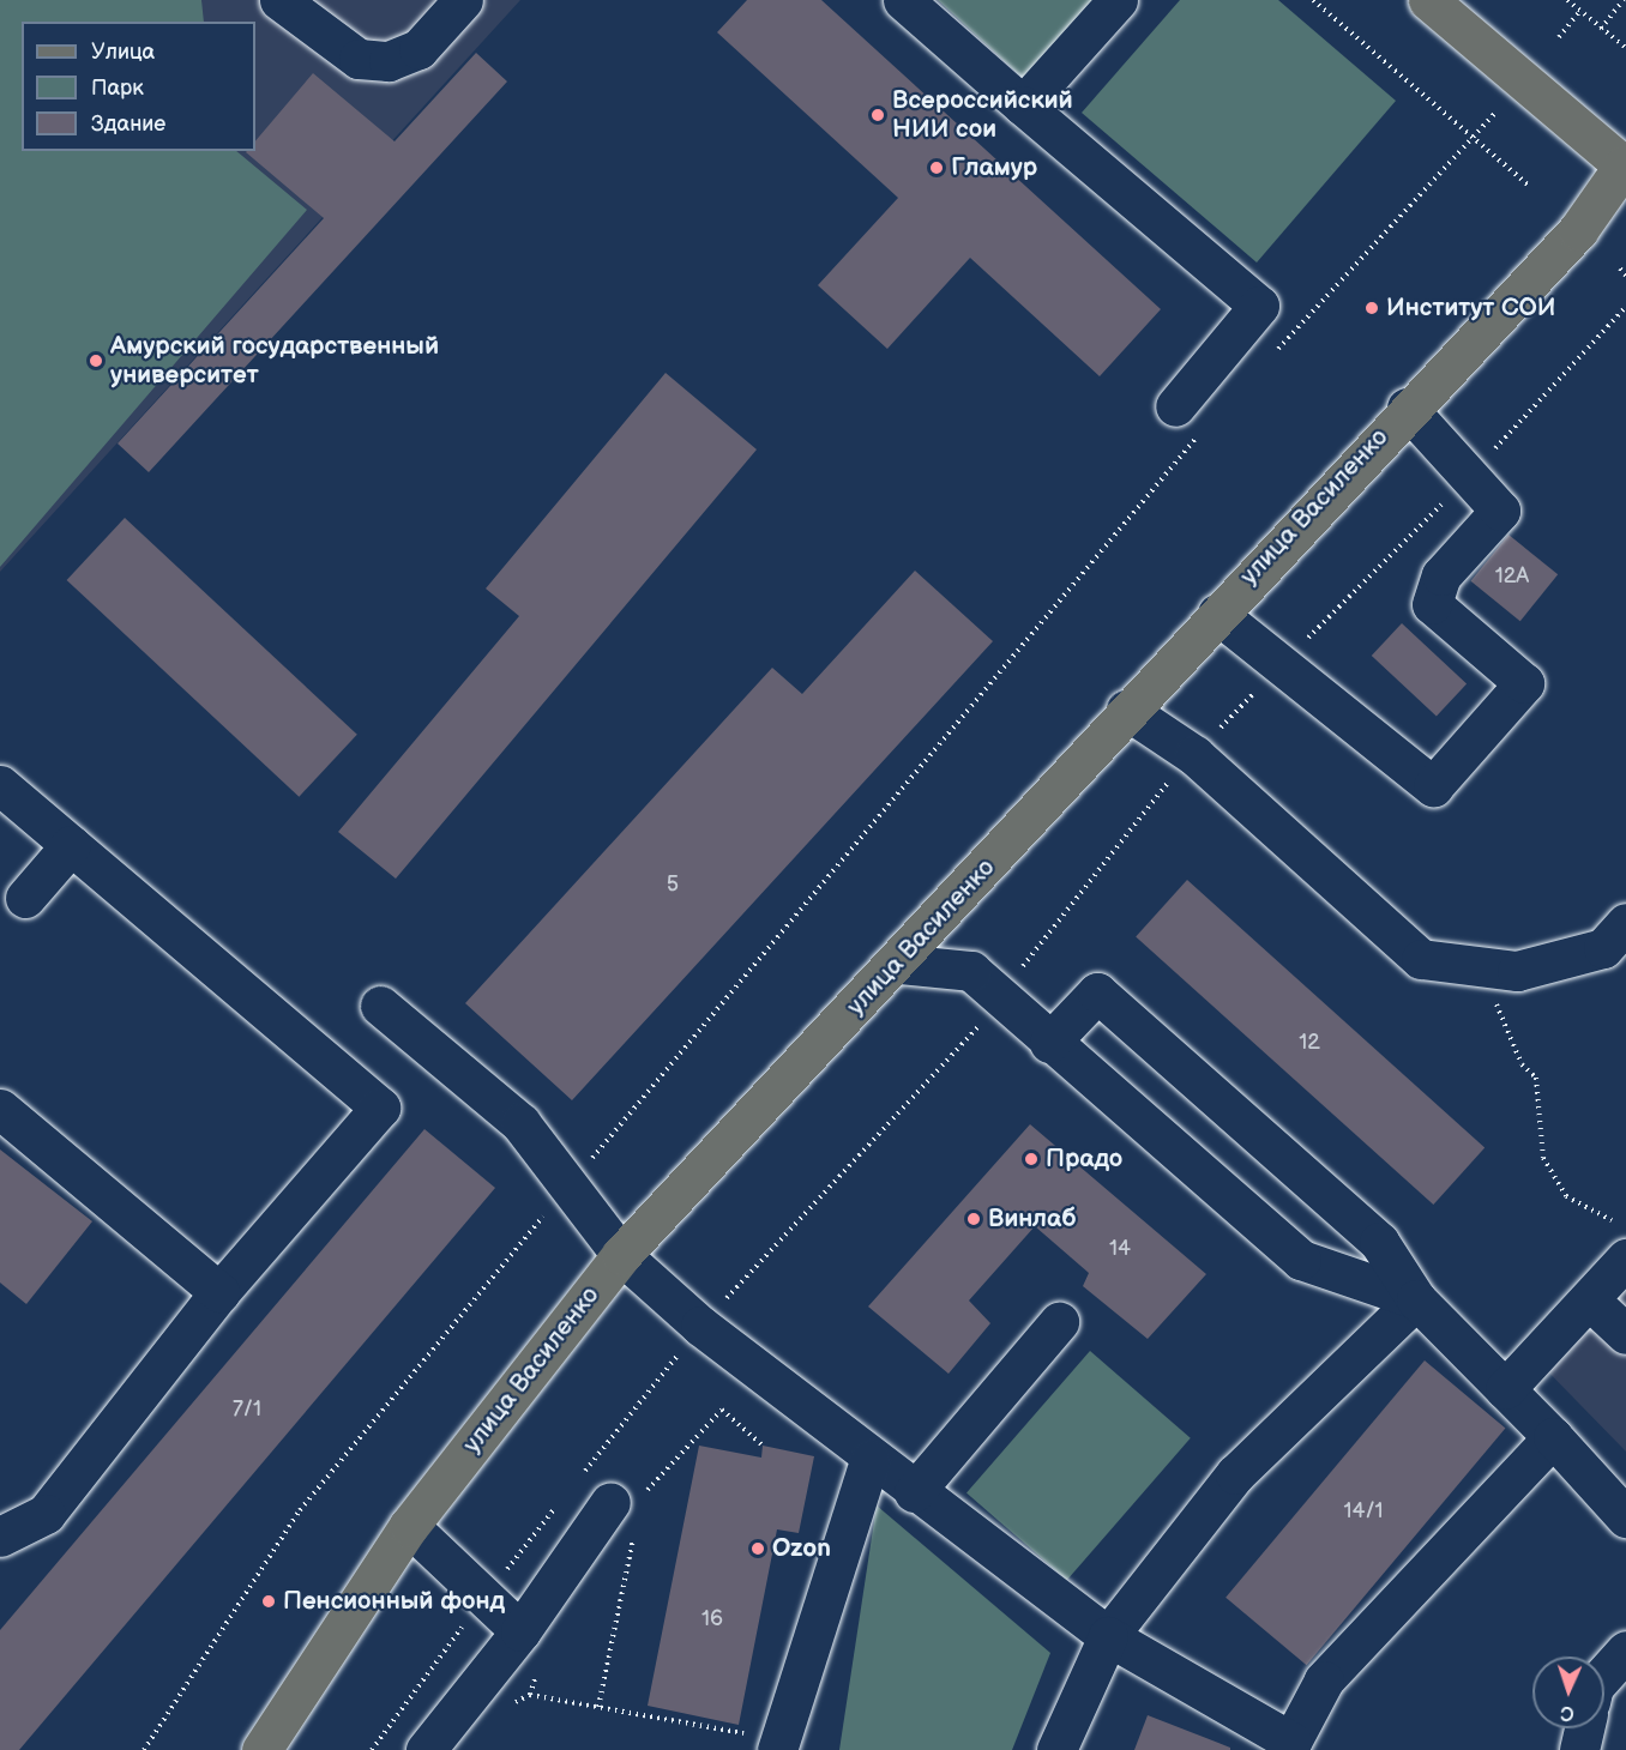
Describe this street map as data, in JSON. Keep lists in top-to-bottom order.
{
  "streets": {
    "main road": ["улица Василенко"]
  },
  "places": [
    "Всероссийский НИИ сои",
    "Гламур",
    "Институт СОИ",
    "Амурский государственный университет",
    "Прадо",
    "Винлаб",
    "Ozon",
    "Пенсионный фонд"
  ],
  "house_numbers": [
    "12А",
    "5",
    "12",
    "14",
    "7/1",
    "14/1",
    "16"
  ],
  "legend": ["Улица", "Парк", "Здание"],
  "north": "bottom"
}
